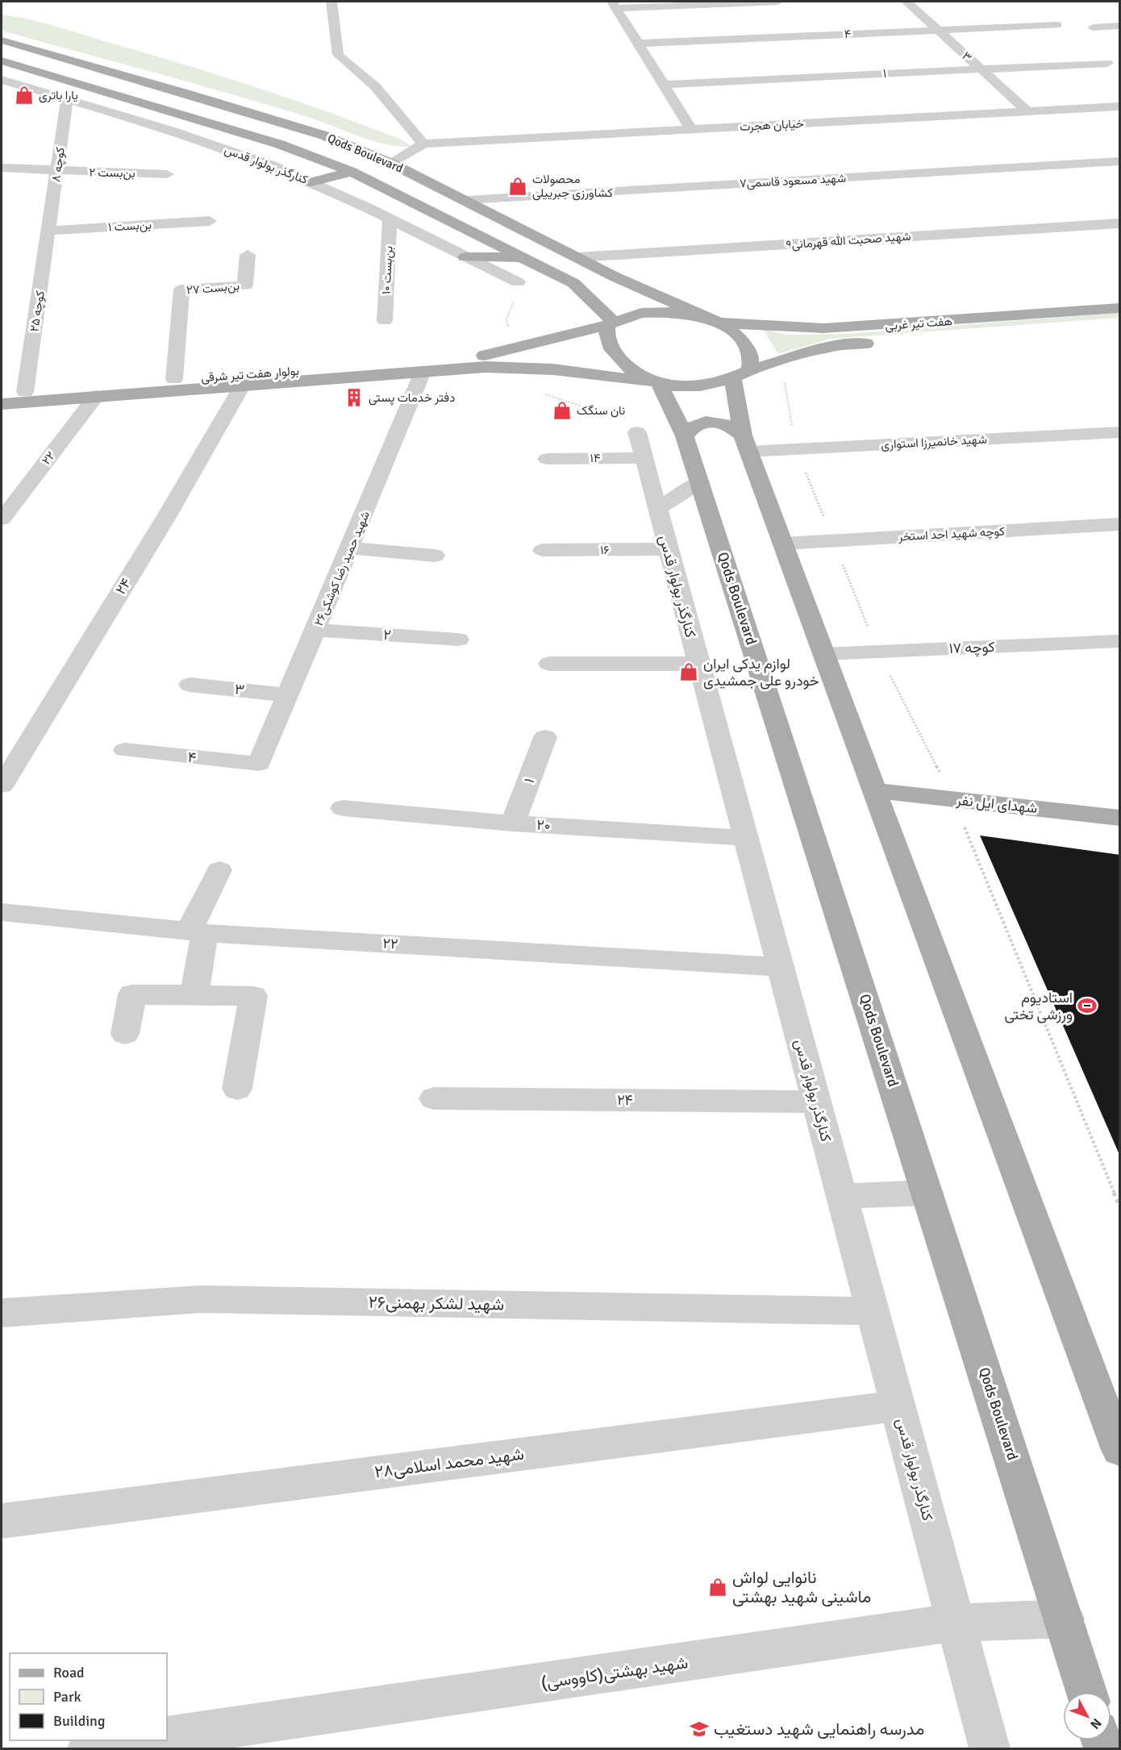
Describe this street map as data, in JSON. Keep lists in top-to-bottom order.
{
  "streets": {
    "main road": [
      "Qods Boulevard",
      "هفت تیر غربی",
      "بولوار هفت تیر شرقی",
      "شهدای ایل نفر"
    ],
    "street": [
      "۴",
      "۳",
      "۱",
      "خیابان هجرت",
      "کوچه ۸",
      "کنارگذر بولوار قدس",
      "بن‌بست ۲",
      "شهید مسعود قاسمی۷",
      "بن‌بست ۱",
      "شهید صحبت الله قهرمانی۹",
      "بن‌بست ۱۰",
      "بن‌بست ۲۷",
      "کوچه ۲۵",
      "شهید خانمیرزا استواری",
      "۲۲",
      "۱۴",
      "کوچه شهید احد استخر",
      "۱۶",
      "شهید حمید رضا کوشکی۲۶",
      "۲۴",
      "۲",
      "کوچه ۱۷",
      "۲۰",
      "شهید لشکر بهمنی۲۶",
      "شهید محمد اسلامی۲۸",
      "شهید بهشتی(کاووسی)"
    ]
  },
  "crossings": [
    ["۴", "۳"],
    ["۴", "شهید حمید رضا کوشکی۲۶"],
    ["۳", "۱"],
    ["۳", "خیابان هجرت"],
    ["۳", "شهید حمید رضا کوشکی۲۶"],
    ["۱", "۲۰"],
    ["Qods Boulevard", "شهید مسعود قاسمی۷"],
    ["Qods Boulevard", "شهید صحبت الله قهرمانی۹"],
    ["Qods Boulevard", "هفت تیر غربی"],
    ["Qods Boulevard", "بولوار هفت تیر شرقی"],
    ["Qods Boulevard", "شهید بهشتی(کاووسی)"],
    ["کوچه ۸", "کنارگذر بولوار قدس"],
    ["کوچه ۸", "بن‌بست ۲"],
    ["کوچه ۸", "بن‌بست ۱"],
    ["کوچه ۸", "کوچه ۲۵"],
    ["کنارگذر بولوار قدس", "بن‌بست ۱۰"],
    ["کنارگذر بولوار قدس", "۲۲"],
    ["کنارگذر بولوار قدس", "۱۴"],
    ["کنارگذر بولوار قدس", "۱۶"],
    ["کنارگذر بولوار قدس", "۲۴"],
    ["کنارگذر بولوار قدس", "۲۰"],
    ["کنارگذر بولوار قدس", "شهید لشکر بهمنی۲۶"],
    ["کنارگذر بولوار قدس", "شهید محمد اسلامی۲۸"],
    ["کنارگذر بولوار قدس", "شهید بهشتی(کاووسی)"],
    ["بن‌بست ۱", "کوچه ۲۵"],
    ["بن‌بست ۲۷", "بولوار هفت تیر شرقی"],
    ["کوچه ۲۵", "بولوار هفت تیر شرقی"],
    ["هفت تیر غربی", "بولوار هفت تیر شرقی"],
    ["بولوار هفت تیر شرقی", "۲۲"],
    ["بولوار هفت تیر شرقی", "شهید حمید رضا کوشکی۲۶"],
    ["بولوار هفت تیر شرقی", "۲۴"],
    ["شهید حمید رضا کوشکی۲۶", "۲"]
  ],
  "places": {
    "shop": [
      "یارا باتری",
      "محصولات کشاورزی جبرییلی",
      "نان سنگک",
      "لوازم یدکی ایران خودرو علی جمشیدی",
      "نانوایی لواش ماشینی شهید بهشتی"
    ],
    "building": ["دفتر خدمات پستی"],
    "sports": ["استادیوم ورزشی تختی"],
    "school or university": ["مدرسه راهنمایی شهید دستغیب"]
  },
  "legend": ["Road", "Park", "Building"],
  "north": "bottom right"
}
